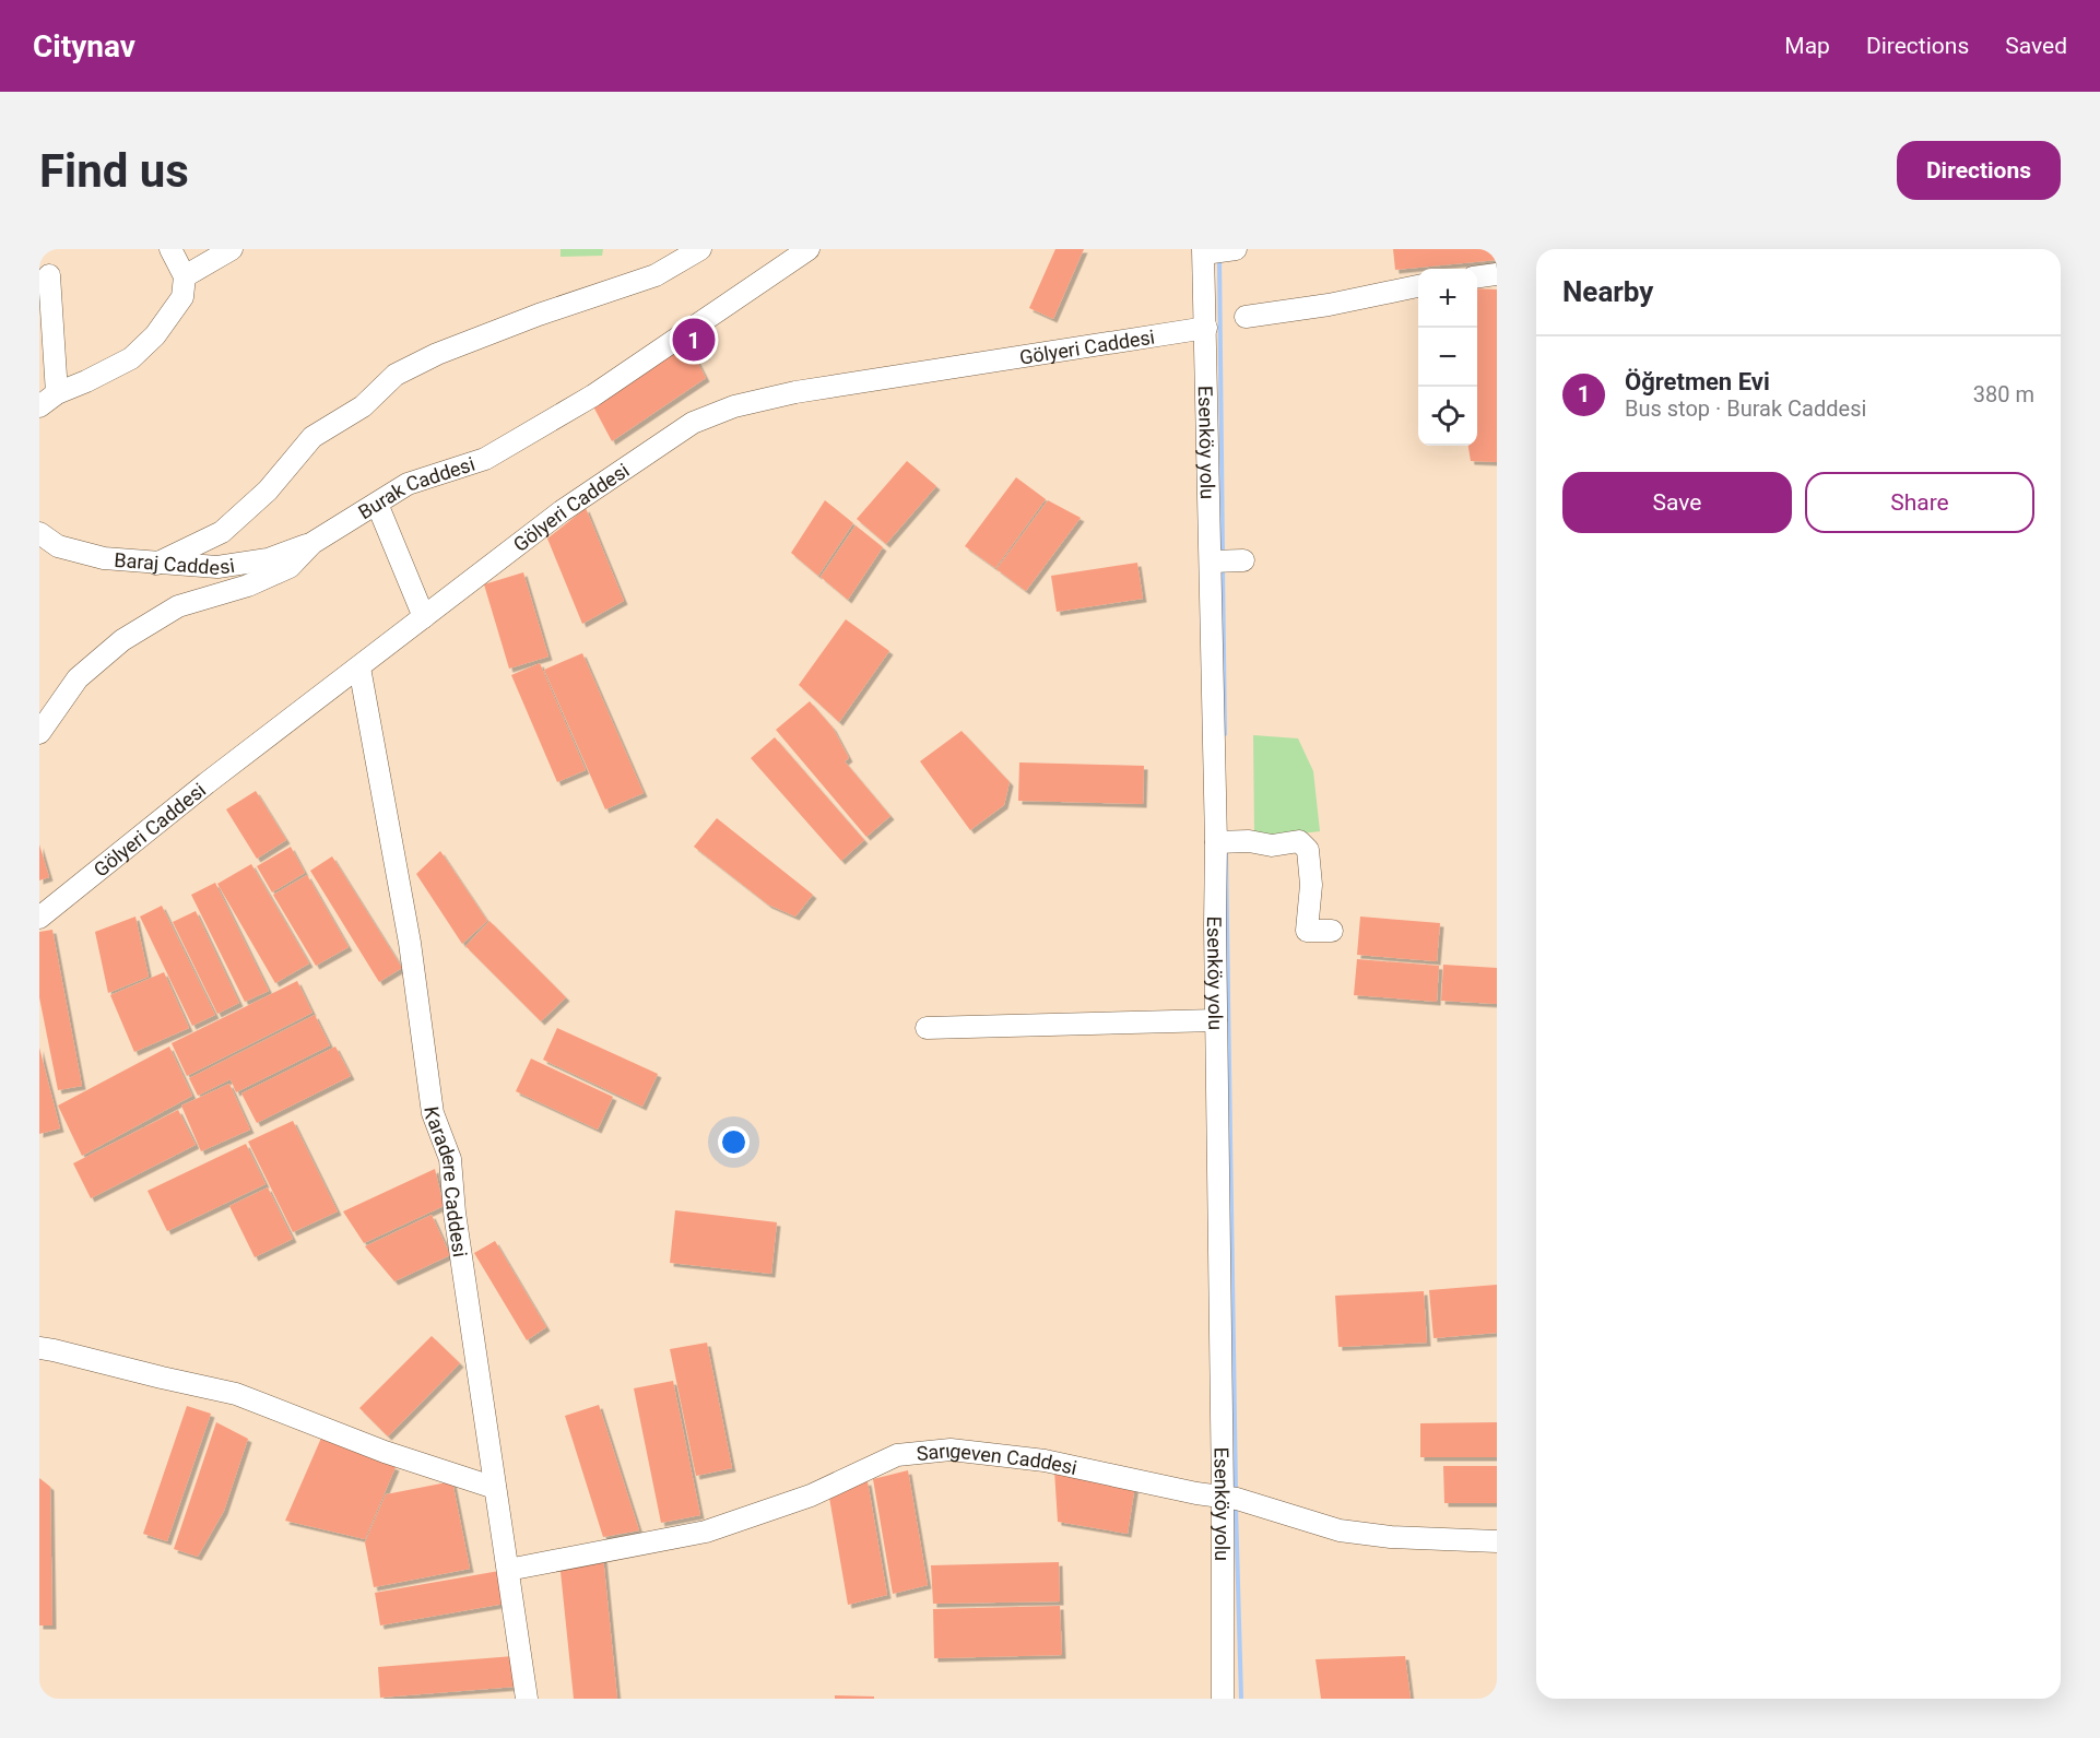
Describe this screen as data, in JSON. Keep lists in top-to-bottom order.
{
  "streets": {
    "street": [
      "Gölyeri Caddesi",
      "Esenköy yolu",
      "Burak Caddesi",
      "Baraj Caddesi",
      "Karadere Caddesi",
      "Sarıgeven Caddesi"
    ]
  },
  "crossings": [
    ["Gölyeri Caddesi", "Esenköy yolu"],
    ["Gölyeri Caddesi", "Karadere Caddesi"],
    ["Esenköy yolu", "Sarıgeven Caddesi"],
    ["Burak Caddesi", "Baraj Caddesi"],
    ["Karadere Caddesi", "Sarıgeven Caddesi"]
  ],
  "page": {
    "header": "Citynav",
    "nav": ["Map", "Directions", "Saved"],
    "buttons": [
      "Directions",
      ["Save", "Share"]
    ],
    "title": "Find us",
    "heading": "Nearby",
    "map_buttons": ["+", "−"],
    "pins": "1",
    "list": [
      {
        "mark": "1",
        "name": "Öğretmen Evi",
        "note": "Bus stop · Burak Caddesi",
        "value": "380 m"
      }
    ]
  }
}
